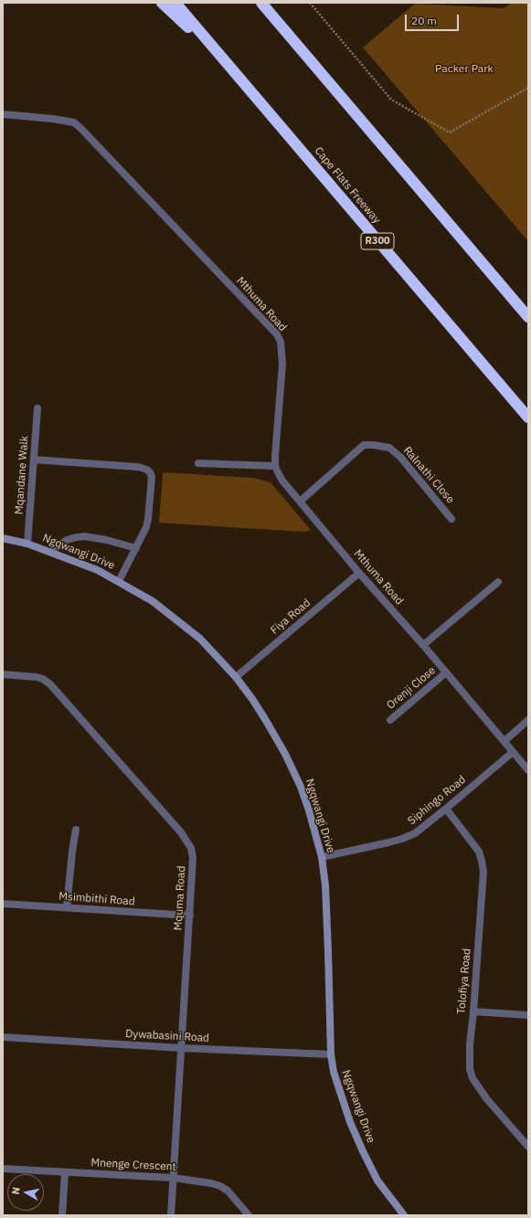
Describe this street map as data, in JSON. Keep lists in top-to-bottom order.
{
  "streets": {
    "highway": ["Cape Flats Freeway", "R300"],
    "street": [
      "Mthuma Road",
      "Mqandane Walk",
      "Ralnathi Close",
      "Ngqwangi Drive",
      "Fiya Road",
      "Orenji Close",
      "Siphingo Road",
      "Mquma Road",
      "Msimbithi Road",
      "Tolofiya Road",
      "Dywabasini Road",
      "Mnenge Crescent"
    ]
  },
  "crossings": [
    ["Mthuma Road", "Ralnathi Close"],
    ["Mthuma Road", "Fiya Road"],
    ["Mthuma Road", "Orenji Close"],
    ["Mthuma Road", "Siphingo Road"],
    ["Mqandane Walk", "Ngqwangi Drive"],
    ["Ngqwangi Drive", "Fiya Road"],
    ["Ngqwangi Drive", "Siphingo Road"],
    ["Ngqwangi Drive", "Dywabasini Road"],
    ["Siphingo Road", "Tolofiya Road"],
    ["Mquma Road", "Msimbithi Road"],
    ["Mquma Road", "Dywabasini Road"],
    ["Mquma Road", "Mnenge Crescent"]
  ],
  "parks": ["Packer Park"],
  "scale_bar": "20 m",
  "north": "left"
}
